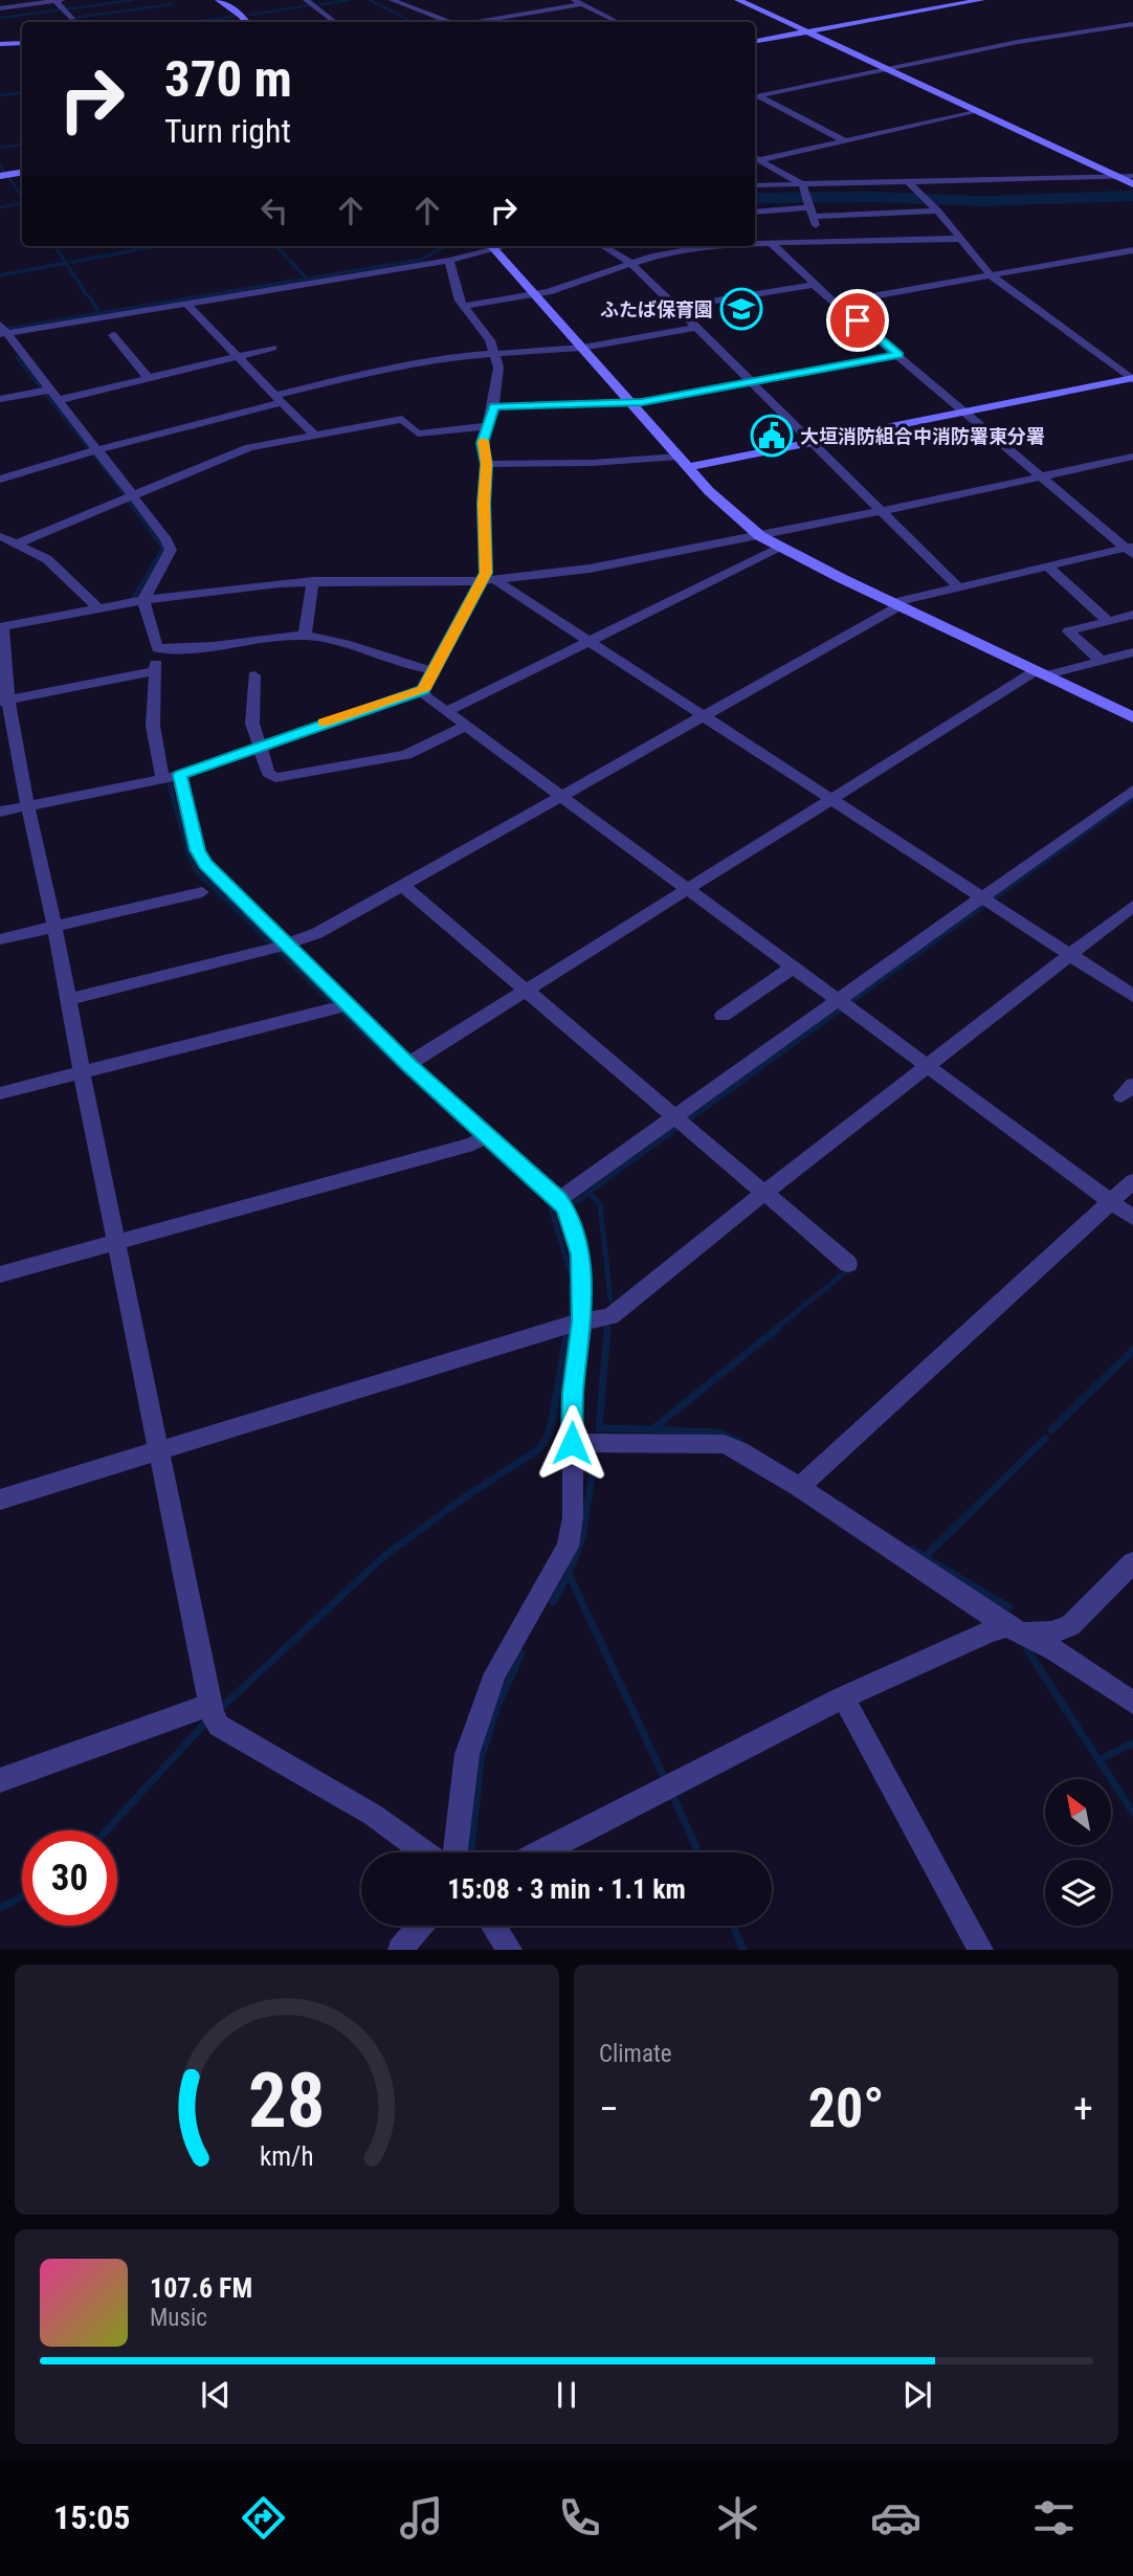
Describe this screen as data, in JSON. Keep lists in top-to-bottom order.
{
  "places": {
    "school or university": ["ふたば保育園"],
    "public building": ["大垣消防組合中消防署東分署"]
  },
  "north": "top left",
  "page": {
    "turn": ["370 m", "Turn right"],
    "limit": "30",
    "trip": "15:08 · 3 min · 1.1 km",
    "tile": "Climate",
    "heat": ["−", "20°", "+"],
    "song": ["107.6 FM", "Music"],
    "tabs": "15:05",
    "gauge": ["28", "km/h"]
  }
}
